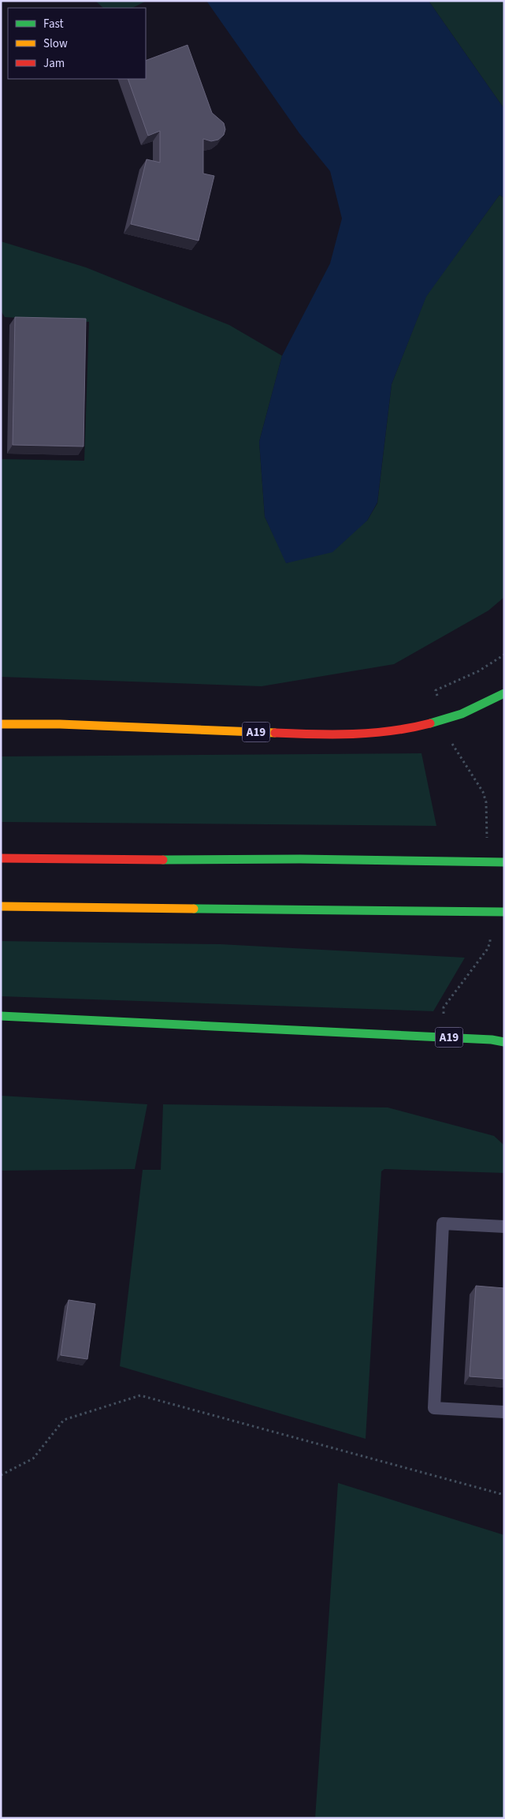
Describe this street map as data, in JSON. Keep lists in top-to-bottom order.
{
  "streets": {
    "highway": ["A19"]
  },
  "legend": ["Fast", "Slow", "Jam"]
}
